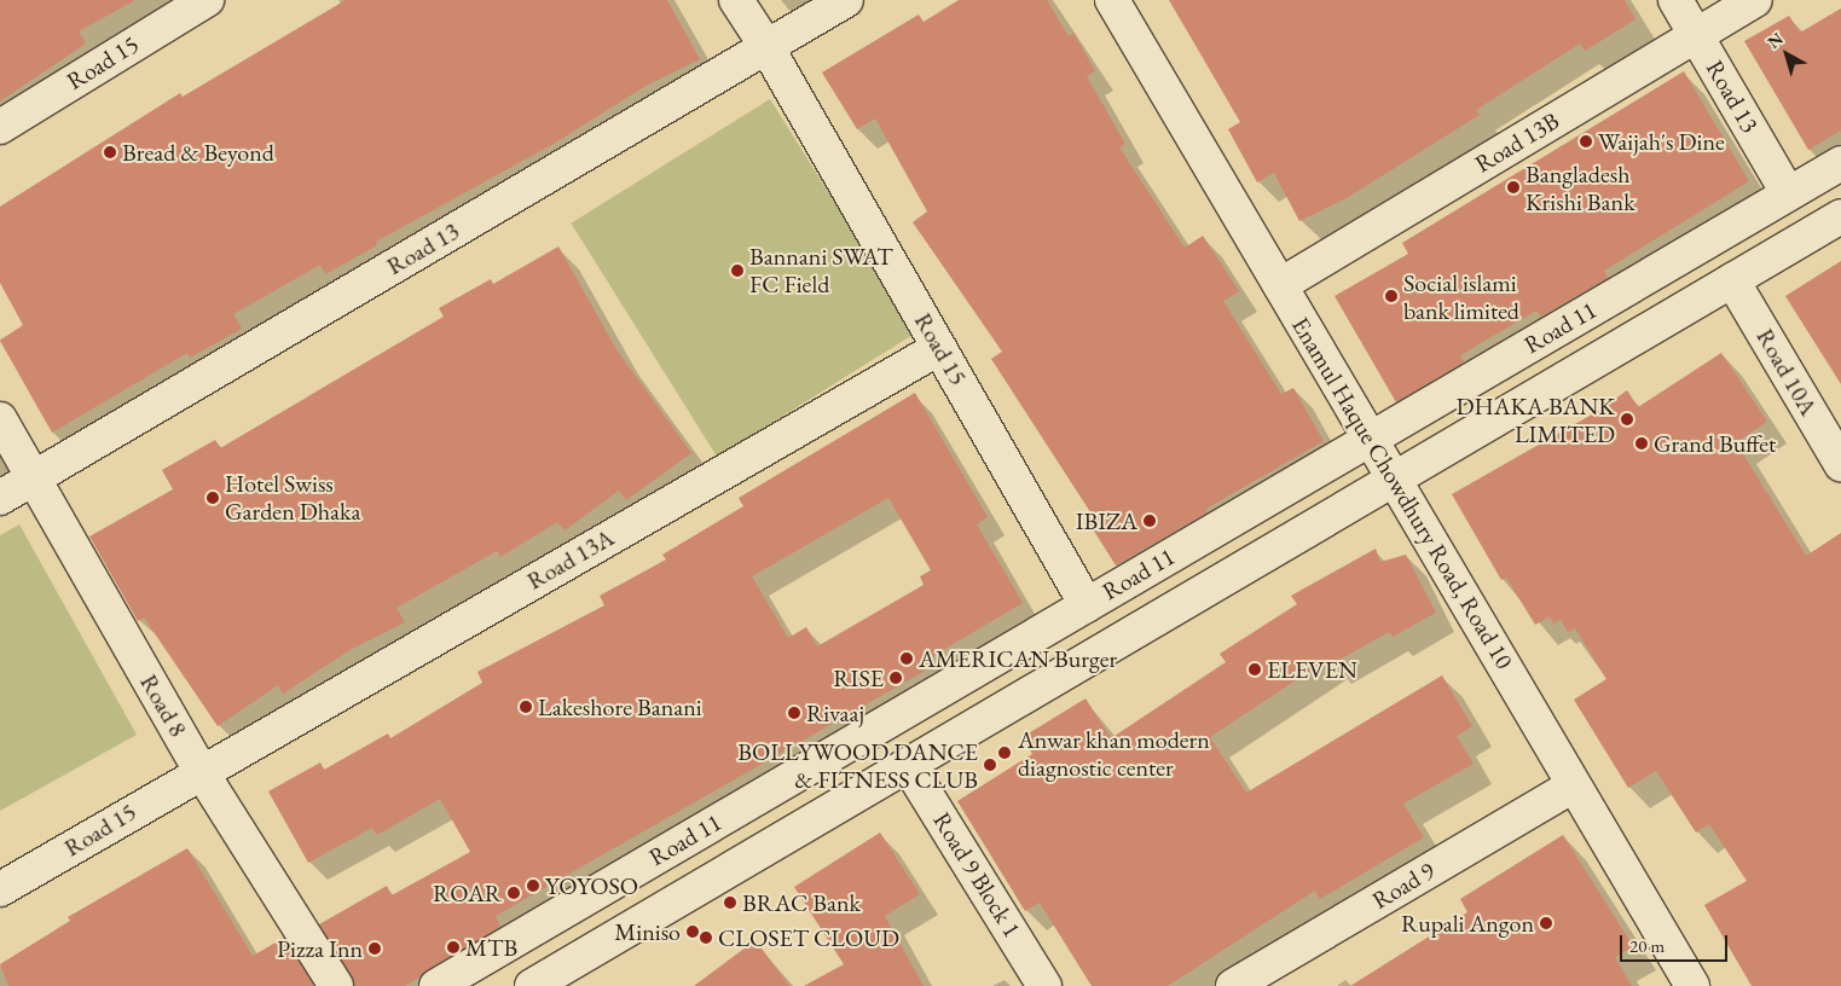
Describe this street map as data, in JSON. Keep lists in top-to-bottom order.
{
  "streets": {
    "street": [
      "Road 15",
      "Road 13",
      "Road 13B",
      "Road 11",
      "Road 10A",
      "Enamul Haque Chowdhury Road, Road 10",
      "Road 13A",
      "Road 8",
      "Road 9 Block 1",
      "Road 9"
    ]
  },
  "crossings": [
    ["Road 15", "Road 13"],
    ["Road 15", "Road 11"],
    ["Road 15", "Road 13A"],
    ["Road 15", "Road 8"],
    ["Road 13", "Road 13B"],
    ["Road 13", "Road 11"],
    ["Road 13", "Road 8"],
    ["Road 13B", "Enamul Haque Chowdhury Road, Road 10"],
    ["Road 11", "Road 10A"],
    ["Road 11", "Enamul Haque Chowdhury Road, Road 10"],
    ["Road 11", "Road 9 Block 1"],
    ["Enamul Haque Chowdhury Road, Road 10", "Road 9"],
    ["Road 13A", "Road 8"]
  ],
  "places": [
    "Waijah's Dine",
    "Bread & Beyond",
    "Bangladesh Krishi Bank",
    "Bannani SWAT FC Field",
    "Social islami bank limited",
    "DHAKA BANK LIMITED",
    "Grand Buffet",
    "Hotel Swiss Garden Dhaka",
    "IBIZA",
    "AMERICAN Burger",
    "ELEVEN",
    "RISE",
    "Lakeshore Banani",
    "Rivaaj",
    "Anwar khan modern diagnostic center",
    "BOLLYWOOD DANCE & FITNESS CLUB",
    "YOYOSO",
    "ROAR",
    "BRAC Bank",
    "Rupali Angon",
    "Miniso",
    "CLOSET CLOUD",
    "MTB",
    "Pizza Inn"
  ],
  "scale_bar": "20 m",
  "north": "top left"
}
